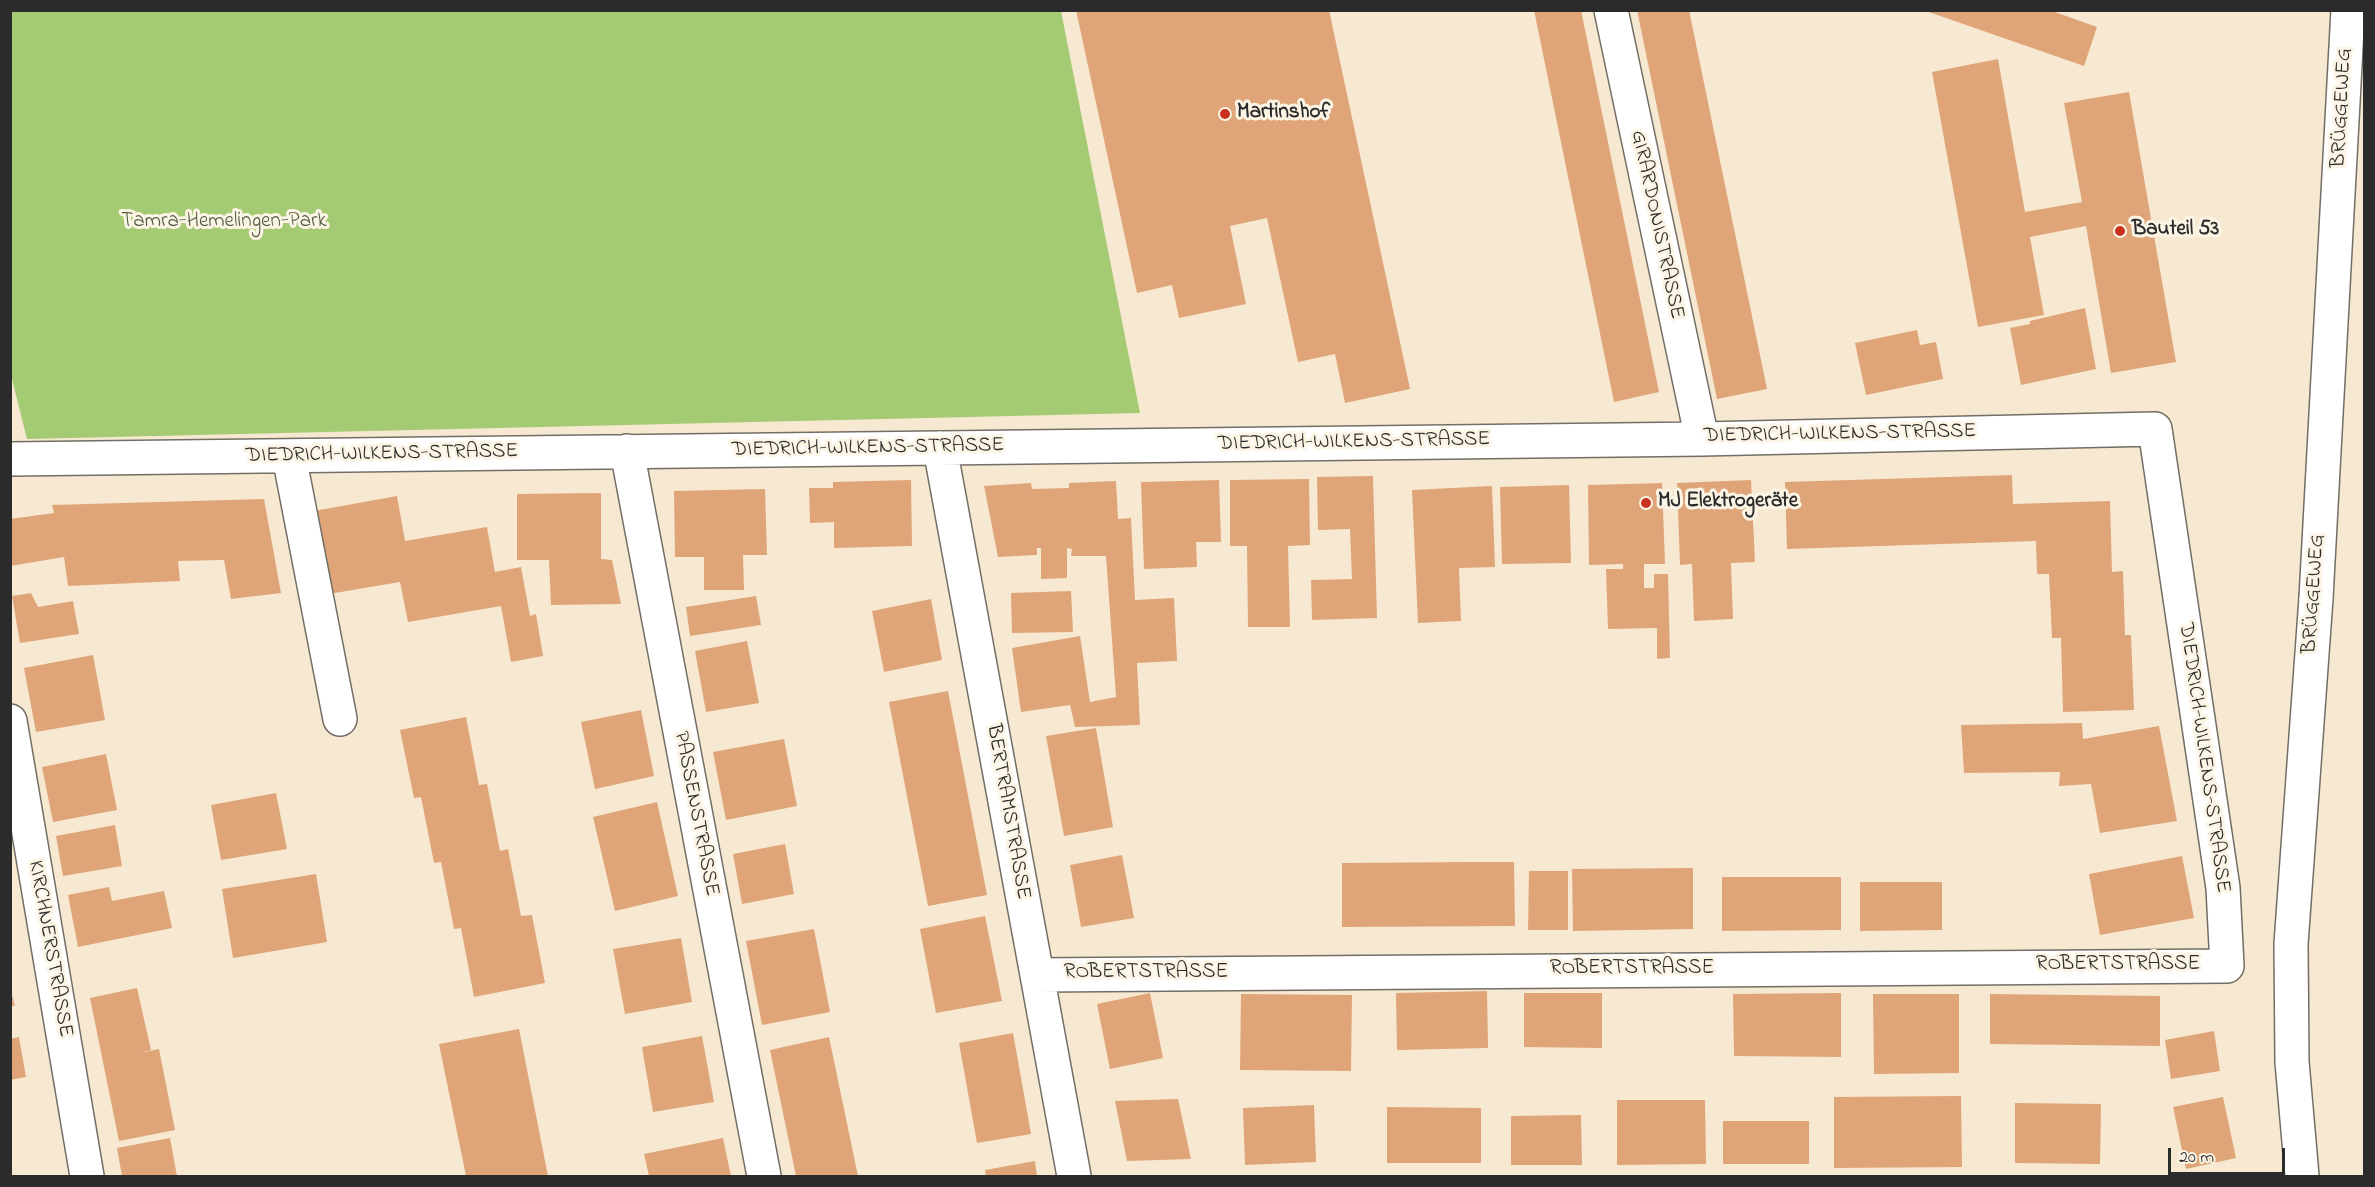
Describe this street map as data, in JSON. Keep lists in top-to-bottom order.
{
  "streets": {
    "street": [
      "BRÜGGEWEG",
      "GIRARDONISTRASSE",
      "DIEDRICH-WILKENS-STRASSE",
      "BERTRAMSTRASSE",
      "PASSENSTRASSE",
      "KIRCHNERSTRASSE",
      "ROBERTSTRASSE"
    ]
  },
  "crossings": [
    ["GIRARDONISTRASSE", "DIEDRICH-WILKENS-STRASSE"],
    ["DIEDRICH-WILKENS-STRASSE", "BERTRAMSTRASSE"],
    ["DIEDRICH-WILKENS-STRASSE", "PASSENSTRASSE"],
    ["DIEDRICH-WILKENS-STRASSE", "ROBERTSTRASSE"],
    ["BERTRAMSTRASSE", "ROBERTSTRASSE"]
  ],
  "parks": ["Tamra-Hemelingen-Park"],
  "places": ["Martinshof", "Bauteil 53", "MJ Elektrogeräte"],
  "scale_bar": "20 m"
}
